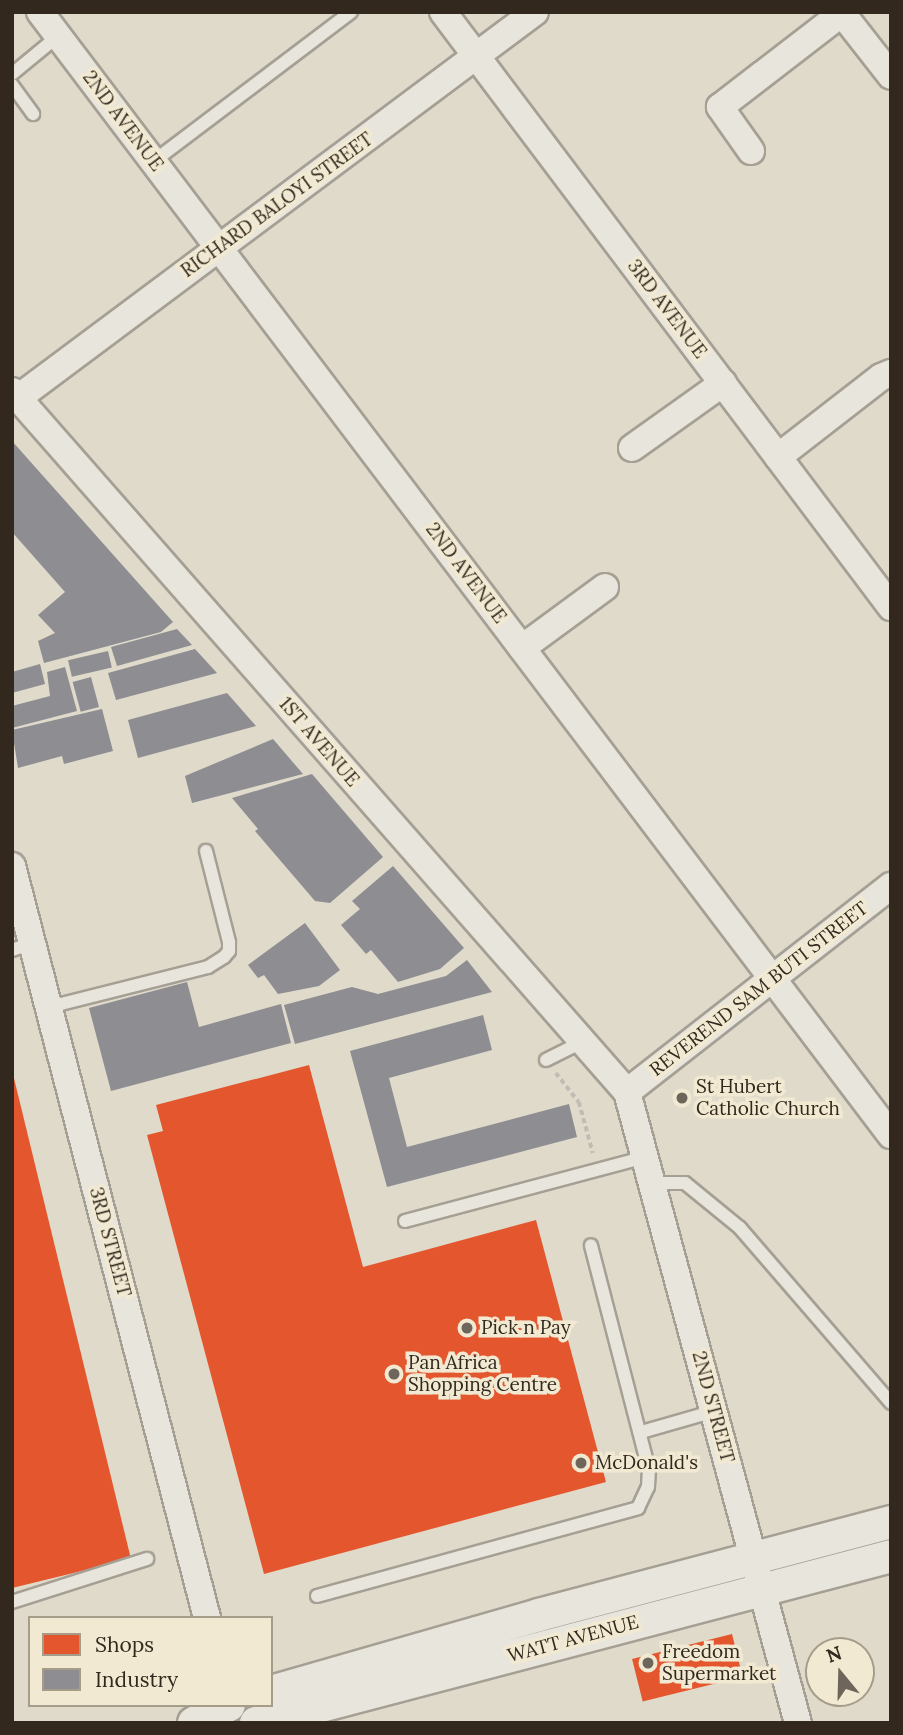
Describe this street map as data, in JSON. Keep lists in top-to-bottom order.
{
  "streets": {
    "street": [
      "2ND AVENUE",
      "RICHARD BALOYI STREET",
      "3RD AVENUE",
      "1ST AVENUE",
      "REVEREND SAM BUTI STREET",
      "3RD STREET",
      "2ND STREET",
      "WATT AVENUE"
    ]
  },
  "crossings": [
    ["2ND AVENUE", "RICHARD BALOYI STREET"],
    ["2ND AVENUE", "REVEREND SAM BUTI STREET"],
    ["RICHARD BALOYI STREET", "3RD AVENUE"],
    ["RICHARD BALOYI STREET", "1ST AVENUE"],
    ["1ST AVENUE", "REVEREND SAM BUTI STREET"],
    ["1ST AVENUE", "2ND STREET"],
    ["REVEREND SAM BUTI STREET", "2ND STREET"],
    ["2ND STREET", "WATT AVENUE"]
  ],
  "places": [
    "St Hubert Catholic Church",
    "Pick n Pay",
    "Pan Africa Shopping Centre",
    "McDonald's",
    "Freedom Supermarket"
  ],
  "legend": ["Shops", "Industry"],
  "north": "top"
}
